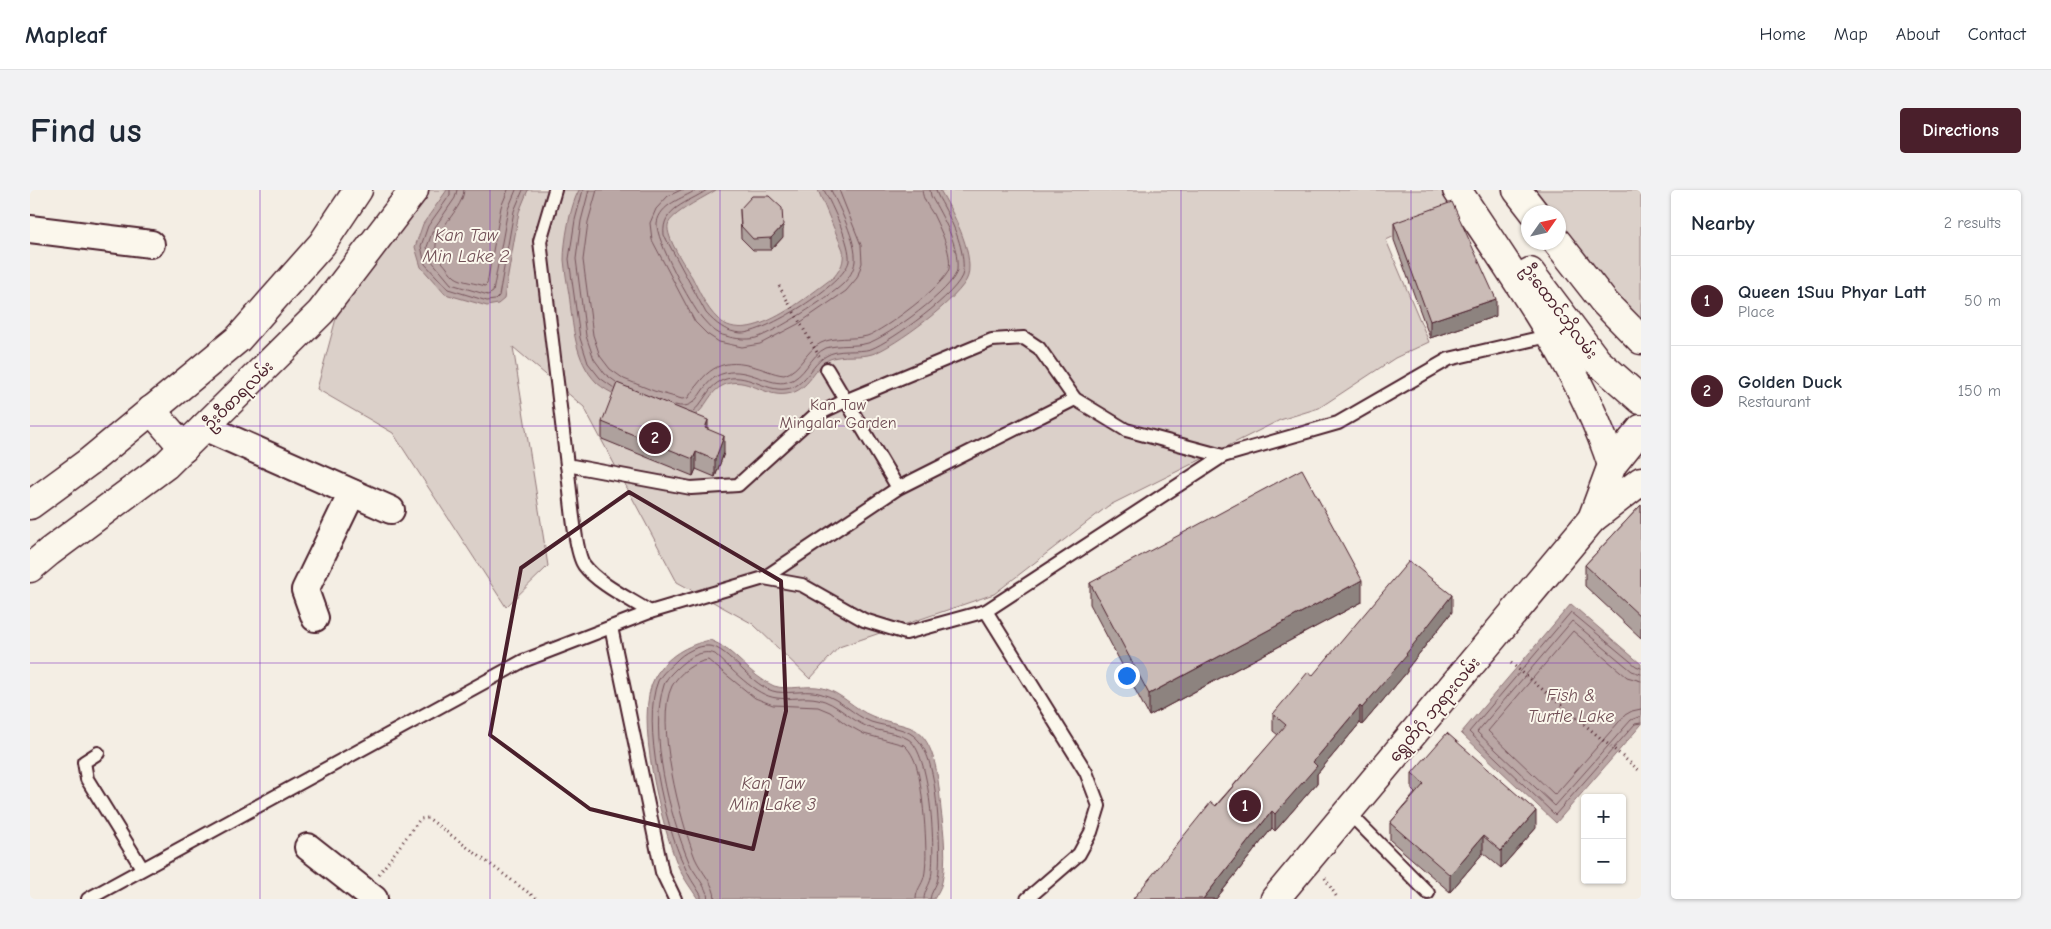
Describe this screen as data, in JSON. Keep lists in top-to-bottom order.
{
  "streets": {
    "main road": ["ဦးထောင်ဘိုလမ်း", "ဦးဝီစာရလမ်း", "ရွှေတိဂုံ ဘုရားလမ်း"]
  },
  "water": ["Kan Taw Min Lake 2", "Fish & Turtle Lake", "Kan Taw Min Lake 3"],
  "parks": ["Kan Taw Mingalar Garden"],
  "north": "top right",
  "page": {
    "header": "Mapleaf",
    "nav": [
      "Home",
      "Map",
      "About",
      "Contact"
    ],
    "buttons": "Directions",
    "title": "Find us",
    "heading": ["Nearby", "2 results"],
    "list": [
      {
        "mark": "1",
        "name": "Queen 1Suu Phyar Latt",
        "note": "Place",
        "value": "50 m"
      },
      {
        "mark": "2",
        "name": "Golden Duck",
        "note": "Restaurant",
        "value": "150 m"
      }
    ],
    "pins": ["2", "1"],
    "map_buttons": ["+", "−"]
  }
}
